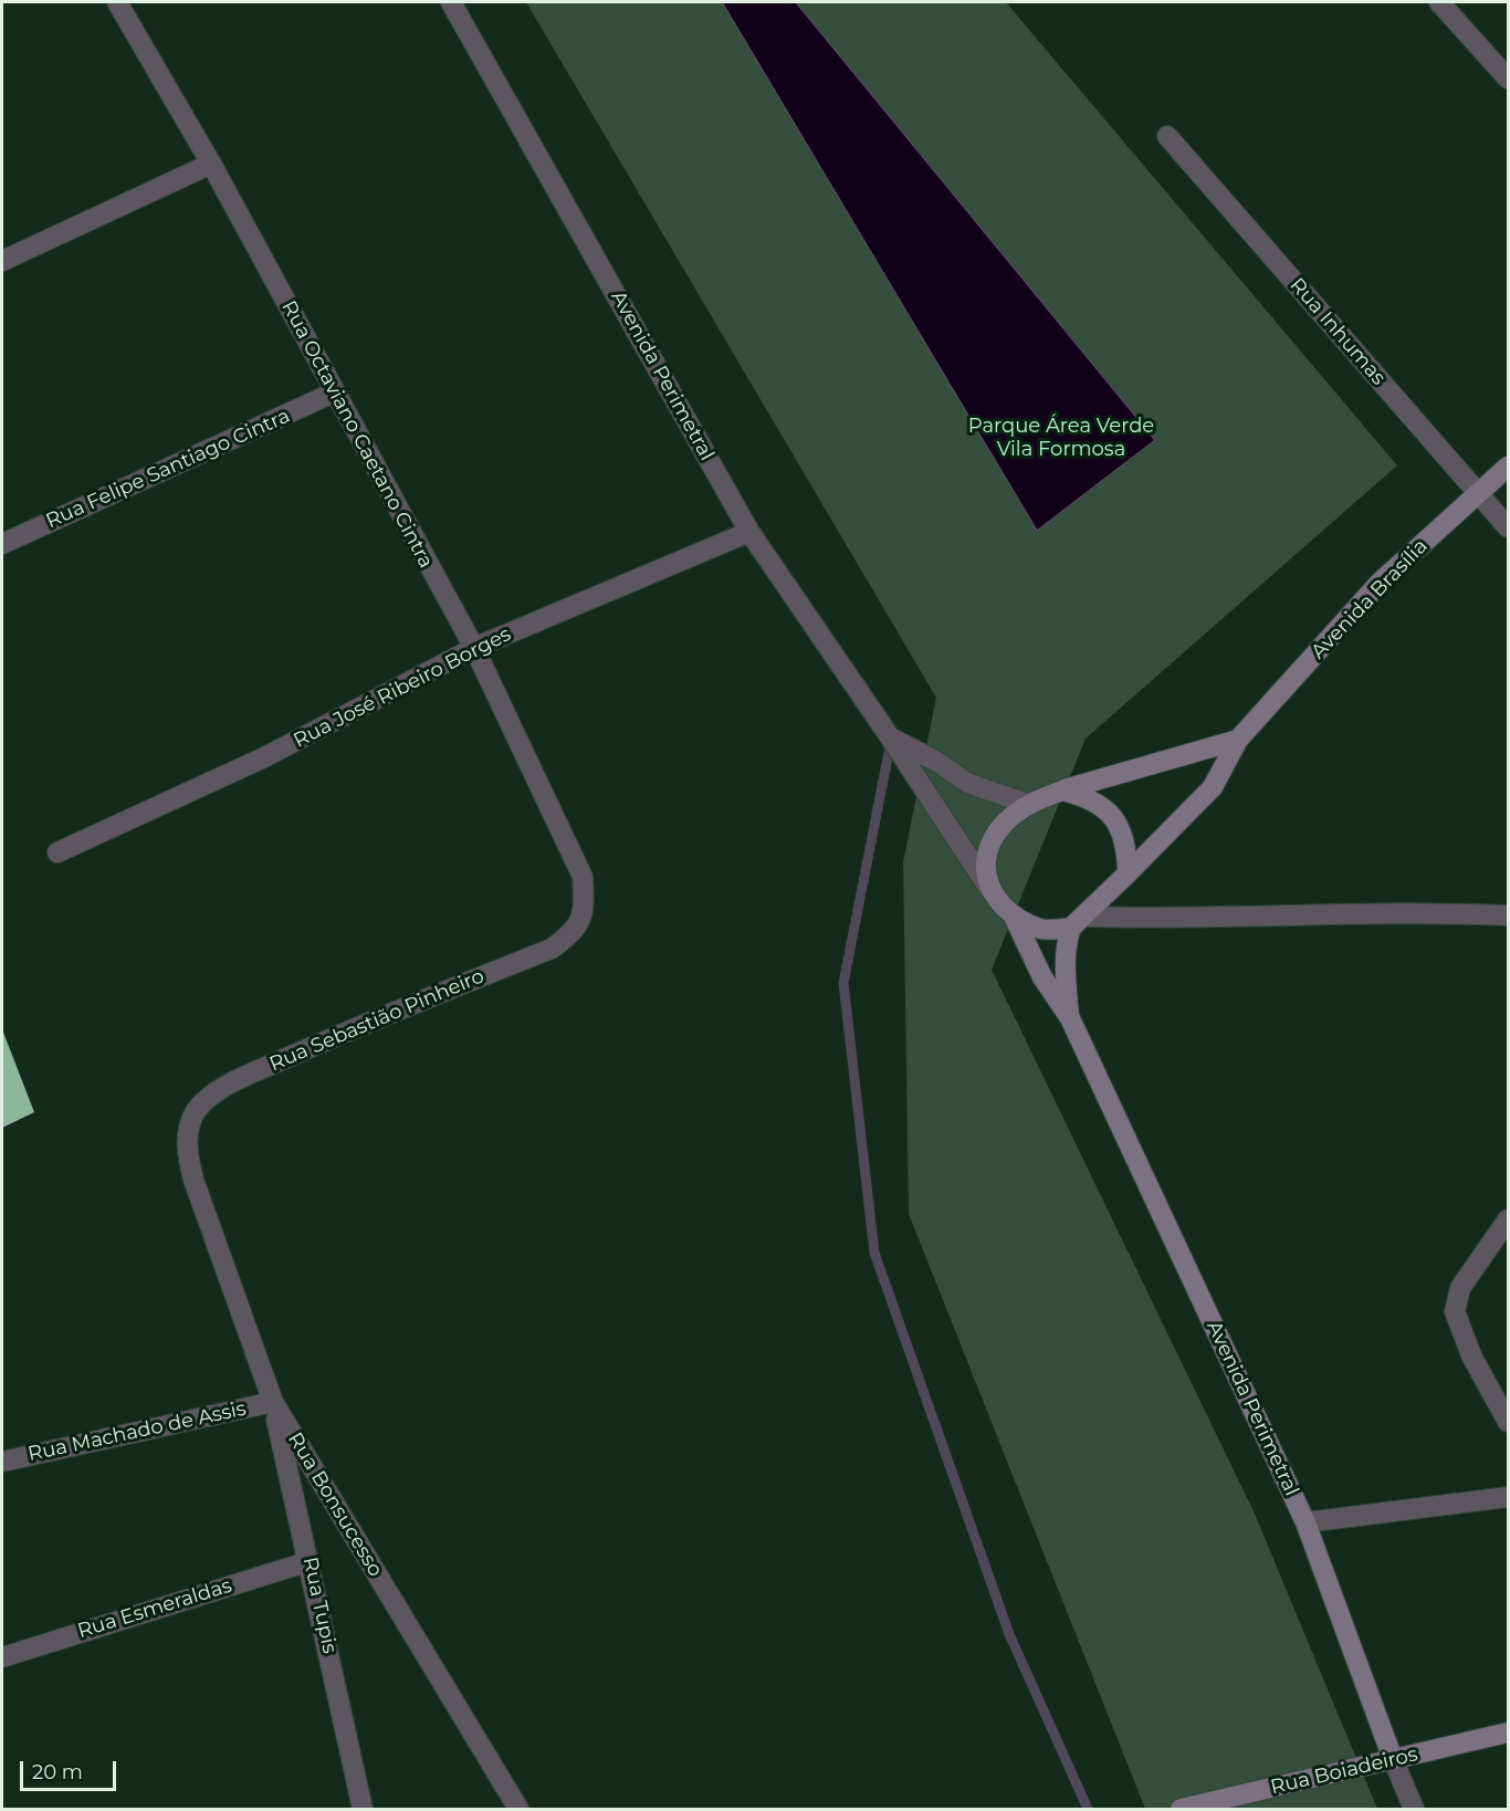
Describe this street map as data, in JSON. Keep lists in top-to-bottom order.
{
  "streets": {
    "street": [
      "Rua Inhumas",
      "Avenida Perimetral",
      "Rua Octaviano Caetano Cintra",
      "Rua Felipe Santiago Cintra",
      "Avenida Brasília",
      "Rua José Ribeiro Borges",
      "Rua Sebastião Pinheiro",
      "Rua Machado de Assis",
      "Rua Bonsucesso",
      "Rua Tupis",
      "Rua Esmeraldas",
      "Rua Boiadeiros"
    ]
  },
  "crossings": [
    ["Rua Inhumas", "Avenida Brasília"],
    ["Avenida Perimetral", "Avenida Brasília"],
    ["Avenida Perimetral", "Rua José Ribeiro Borges"],
    ["Avenida Perimetral", "Rua Boiadeiros"],
    ["Rua Octaviano Caetano Cintra", "Rua Felipe Santiago Cintra"],
    ["Rua Octaviano Caetano Cintra", "Rua José Ribeiro Borges"],
    ["Rua Octaviano Caetano Cintra", "Rua Sebastião Pinheiro"],
    ["Rua Sebastião Pinheiro", "Rua Bonsucesso"],
    ["Rua Machado de Assis", "Rua Bonsucesso"],
    ["Rua Machado de Assis", "Rua Tupis"],
    ["Rua Bonsucesso", "Rua Tupis"],
    ["Rua Tupis", "Rua Esmeraldas"]
  ],
  "parks": ["Parque Área Verde Vila Formosa"],
  "scale_bar": "20 m"
}
